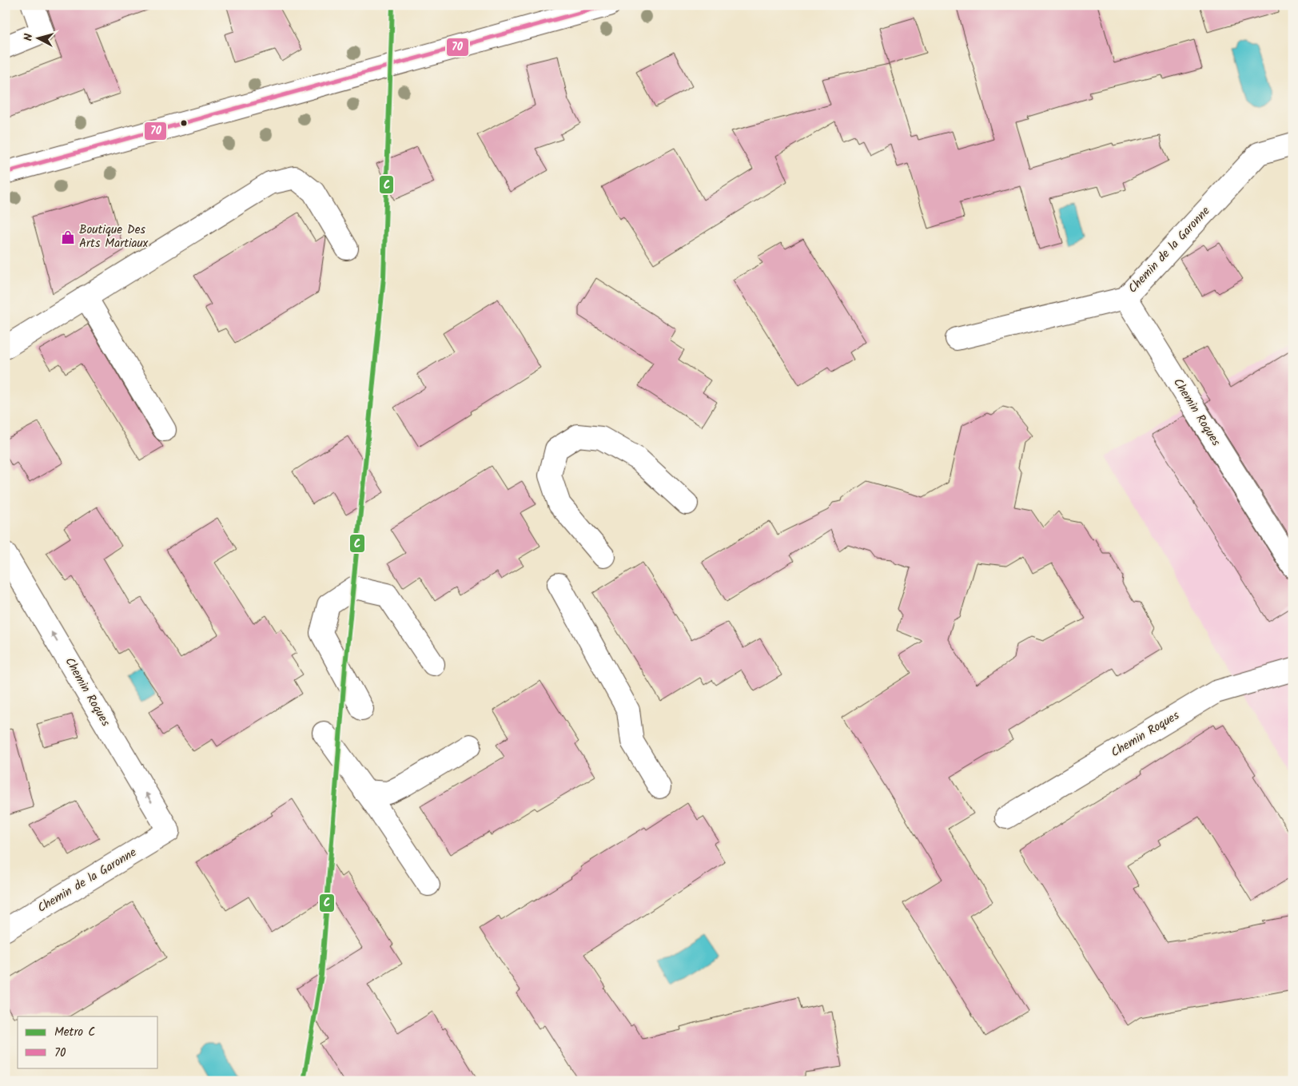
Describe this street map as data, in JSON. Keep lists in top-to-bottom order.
{
  "streets": {
    "street": ["Chemin de la Garonne", "Chemin Roques"]
  },
  "crossings": [
    ["Chemin de la Garonne", "Chemin Roques"]
  ],
  "places": {
    "shop": ["Boutique Des Arts Martiaux"]
  },
  "lines": ["metro line C", "transit line 70"],
  "legend": ["Metro C", "70"],
  "north": "left"
}
